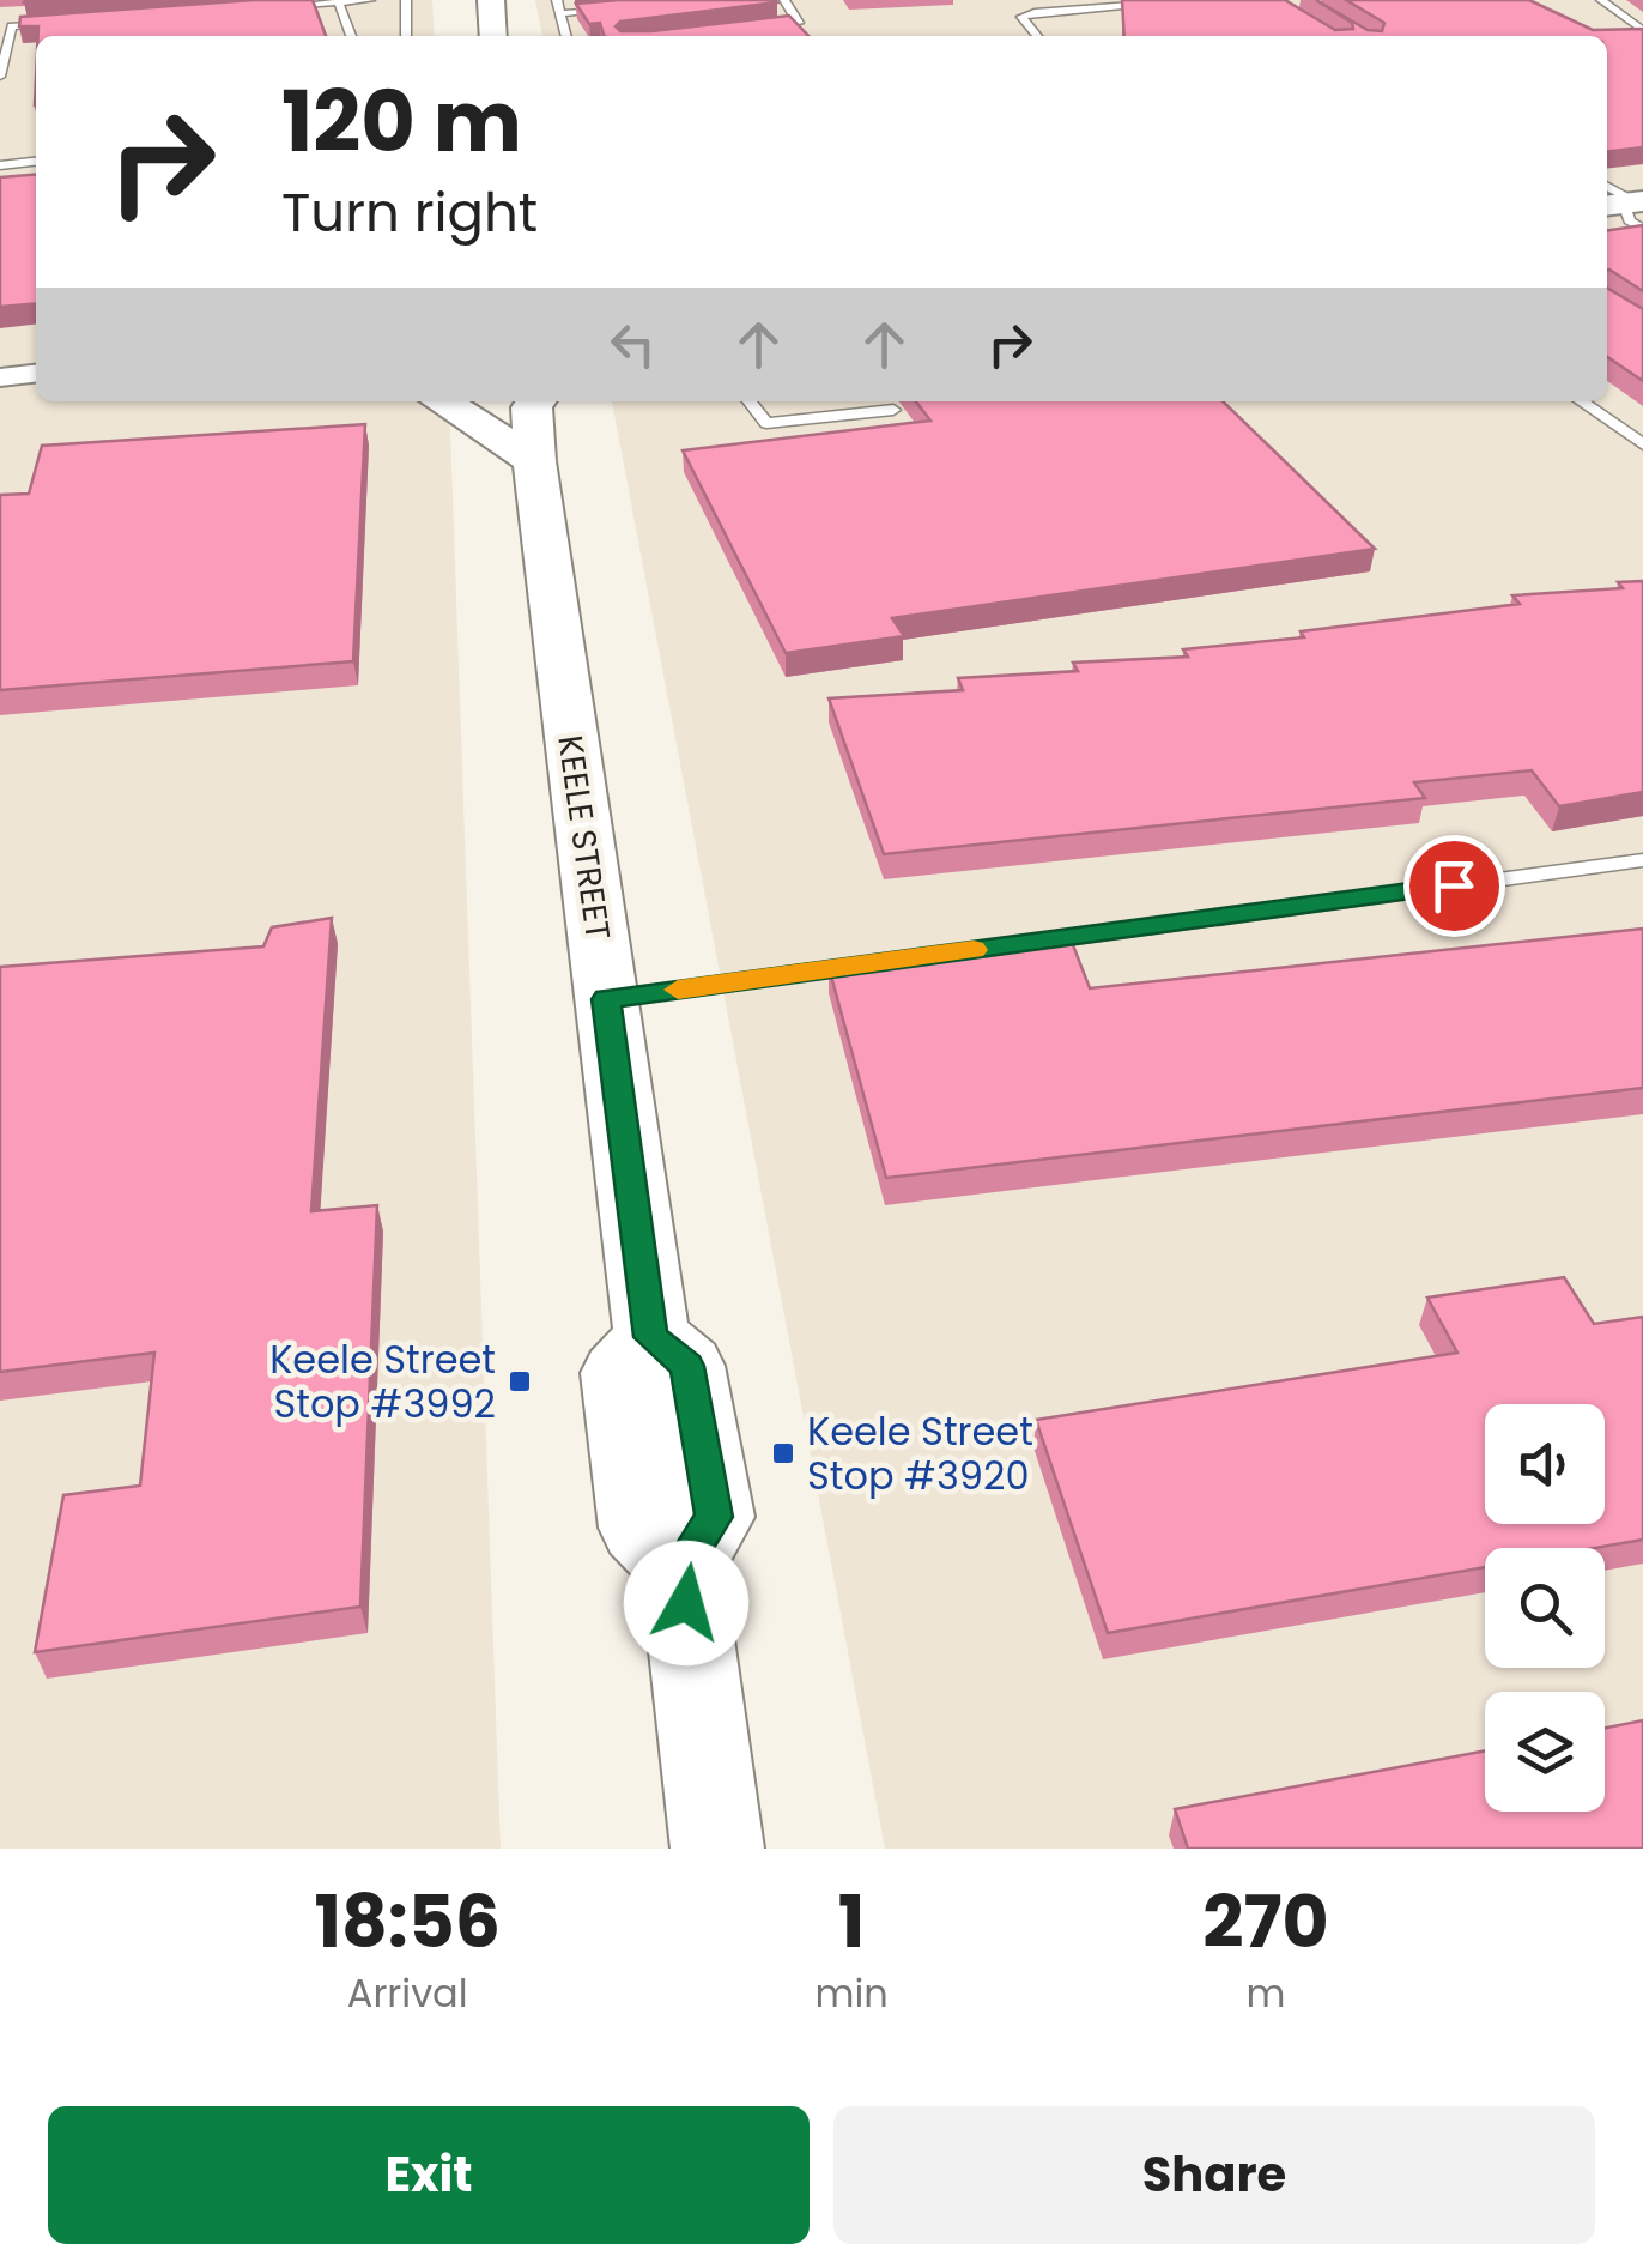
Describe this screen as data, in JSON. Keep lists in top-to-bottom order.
{
  "streets": {
    "main road": ["KEELE STREET"]
  },
  "places": {
    "transit": ["Keele Street Stop #3992", "Keele Street Stop #3920"]
  },
  "page": {
    "turn": ["120 m", "Turn right"],
    "eta": [
      "18:56",
      "Arrival",
      "1",
      "min",
      "270",
      "m"
    ],
    "buttons": ["Exit", "Share"]
  }
}
